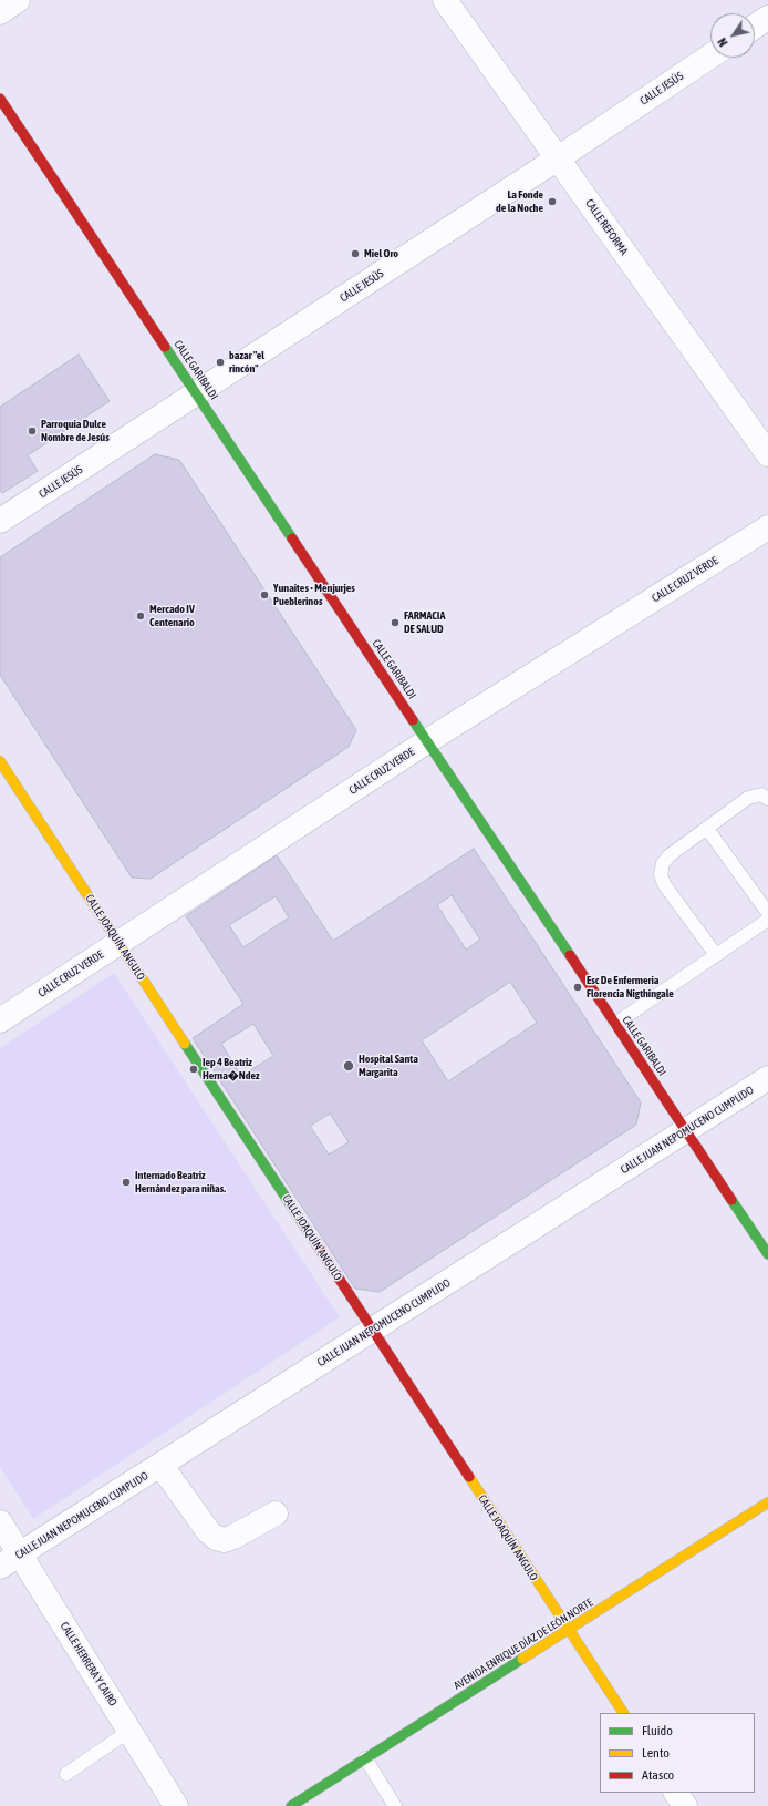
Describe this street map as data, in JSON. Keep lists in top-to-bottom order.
{
  "streets": {
    "street": [
      "CALLE JESÚS",
      "CALLE REFORMA",
      "CALLE GARIBALDI",
      "CALLE CRUZ VERDE",
      "CALLE JOAQUÍN ANGULO",
      "CALLE JUAN NEPOMUCENO CUMPLIDO",
      "AVENIDA ENRIQUE DÍAZ DE LEÓN NORTE",
      "CALLE HERRERA Y CAIRO"
    ]
  },
  "crossings": [
    ["CALLE JESÚS", "CALLE REFORMA"],
    ["CALLE JESÚS", "CALLE GARIBALDI"],
    ["CALLE GARIBALDI", "CALLE CRUZ VERDE"],
    ["CALLE GARIBALDI", "CALLE JUAN NEPOMUCENO CUMPLIDO"],
    ["CALLE CRUZ VERDE", "CALLE JOAQUÍN ANGULO"],
    ["CALLE JOAQUÍN ANGULO", "CALLE JUAN NEPOMUCENO CUMPLIDO"],
    ["CALLE JOAQUÍN ANGULO", "AVENIDA ENRIQUE DÍAZ DE LEÓN NORTE"],
    ["CALLE JUAN NEPOMUCENO CUMPLIDO", "CALLE HERRERA Y CAIRO"]
  ],
  "places": [
    "La Fonde de la Noche",
    "Miel Oro",
    "bazar \"el rincón\"",
    "Parroquia Dulce Nombre de Jesús",
    "Yunaites • Menjurjes Pueblerinos",
    "Mercado IV Centenario",
    "FARMACIA DE SALUD",
    "Esc De Enfermeria Florencia Nigthingale",
    "Hospital Santa Margarita",
    "Iep 4 Beatriz Herna�Ndez",
    "Internado Beatriz Hernández para niñas."
  ],
  "legend": ["Fluido", "Lento", "Atasco"],
  "north": "bottom left"
}
